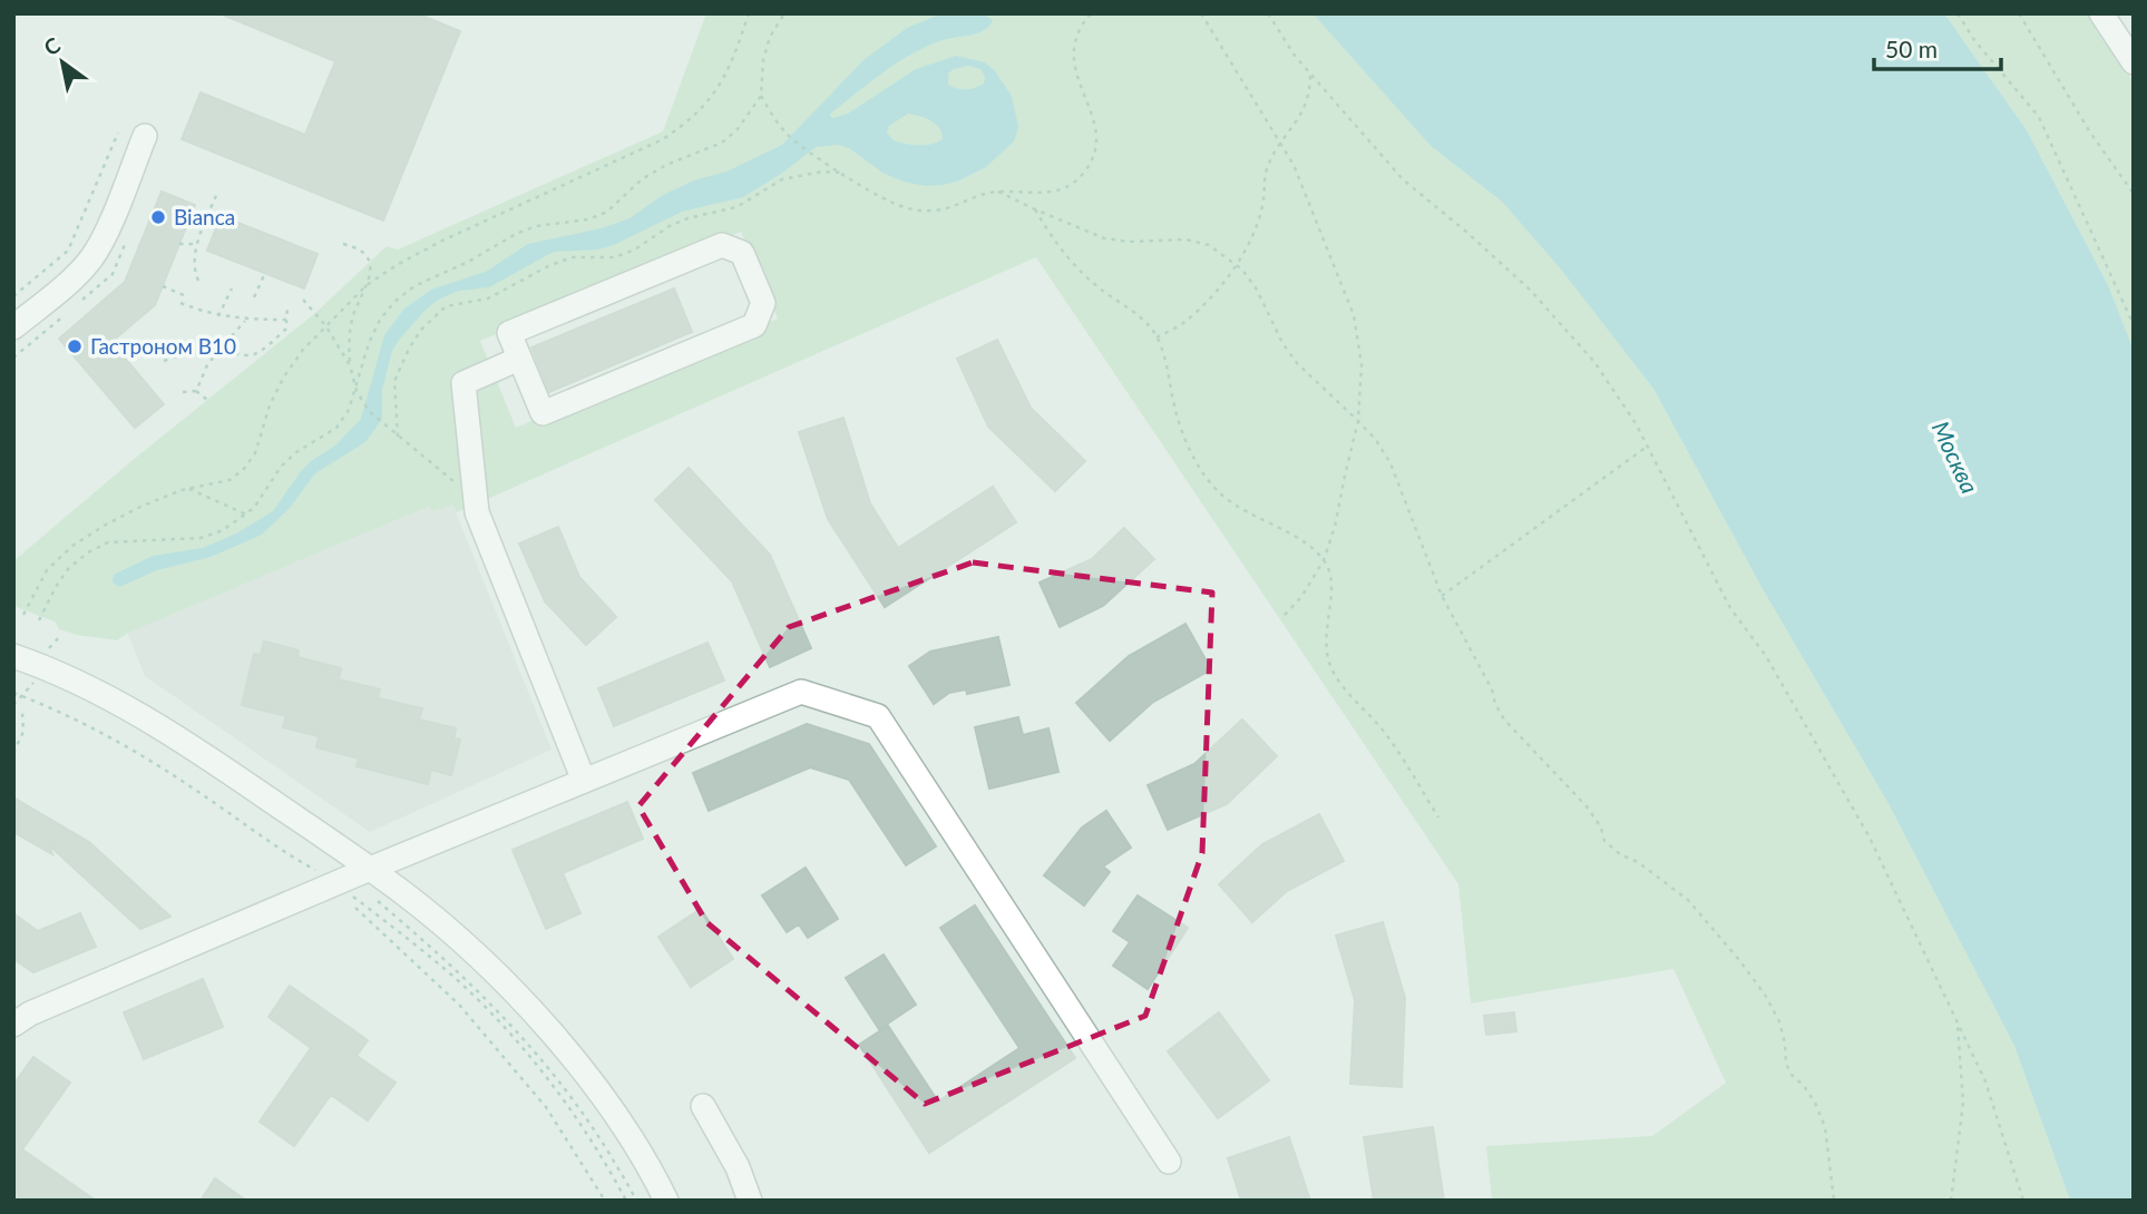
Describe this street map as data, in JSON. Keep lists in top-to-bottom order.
{
  "water": ["Москва"],
  "places": ["Bianca", "Гастроном B10"],
  "scale_bar": "50 m",
  "north": "top left"
}
